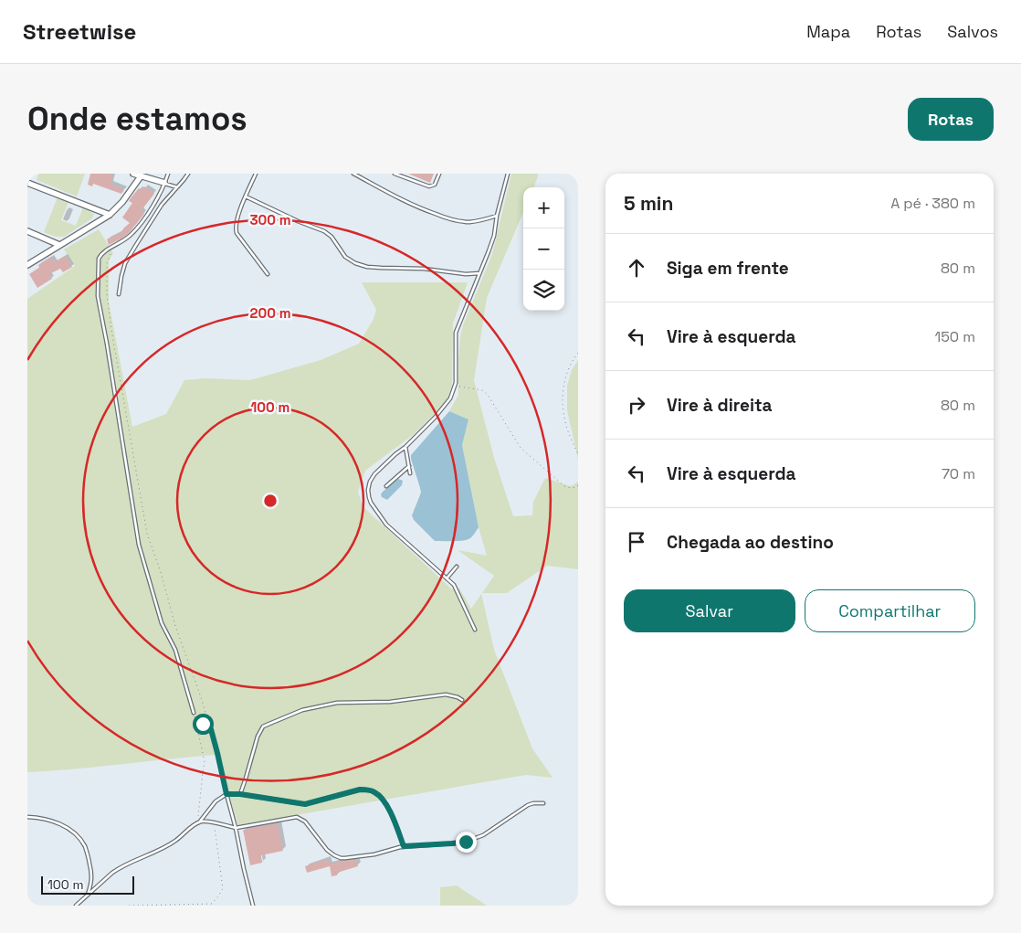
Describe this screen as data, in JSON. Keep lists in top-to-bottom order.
{
  "scale_bar": "100 m",
  "page": {
    "header": "Streetwise",
    "nav": ["Mapa", "Rotas", "Salvos"],
    "buttons": [
      "Rotas",
      ["Salvar", "Compartilhar"]
    ],
    "title": "Onde estamos",
    "heading": ["5 min", "A pé · 380 m"],
    "map_buttons": ["+", "−"],
    "list": [
      ["Siga em frente", "80 m"],
      ["Vire à esquerda", "150 m"],
      ["Vire à direita", "80 m"],
      ["Vire à esquerda", "70 m"],
      "Chegada ao destino"
    ],
    "scale": "100 m"
  },
  "rings": ["300 m", "200 m", "100 m"]
}
